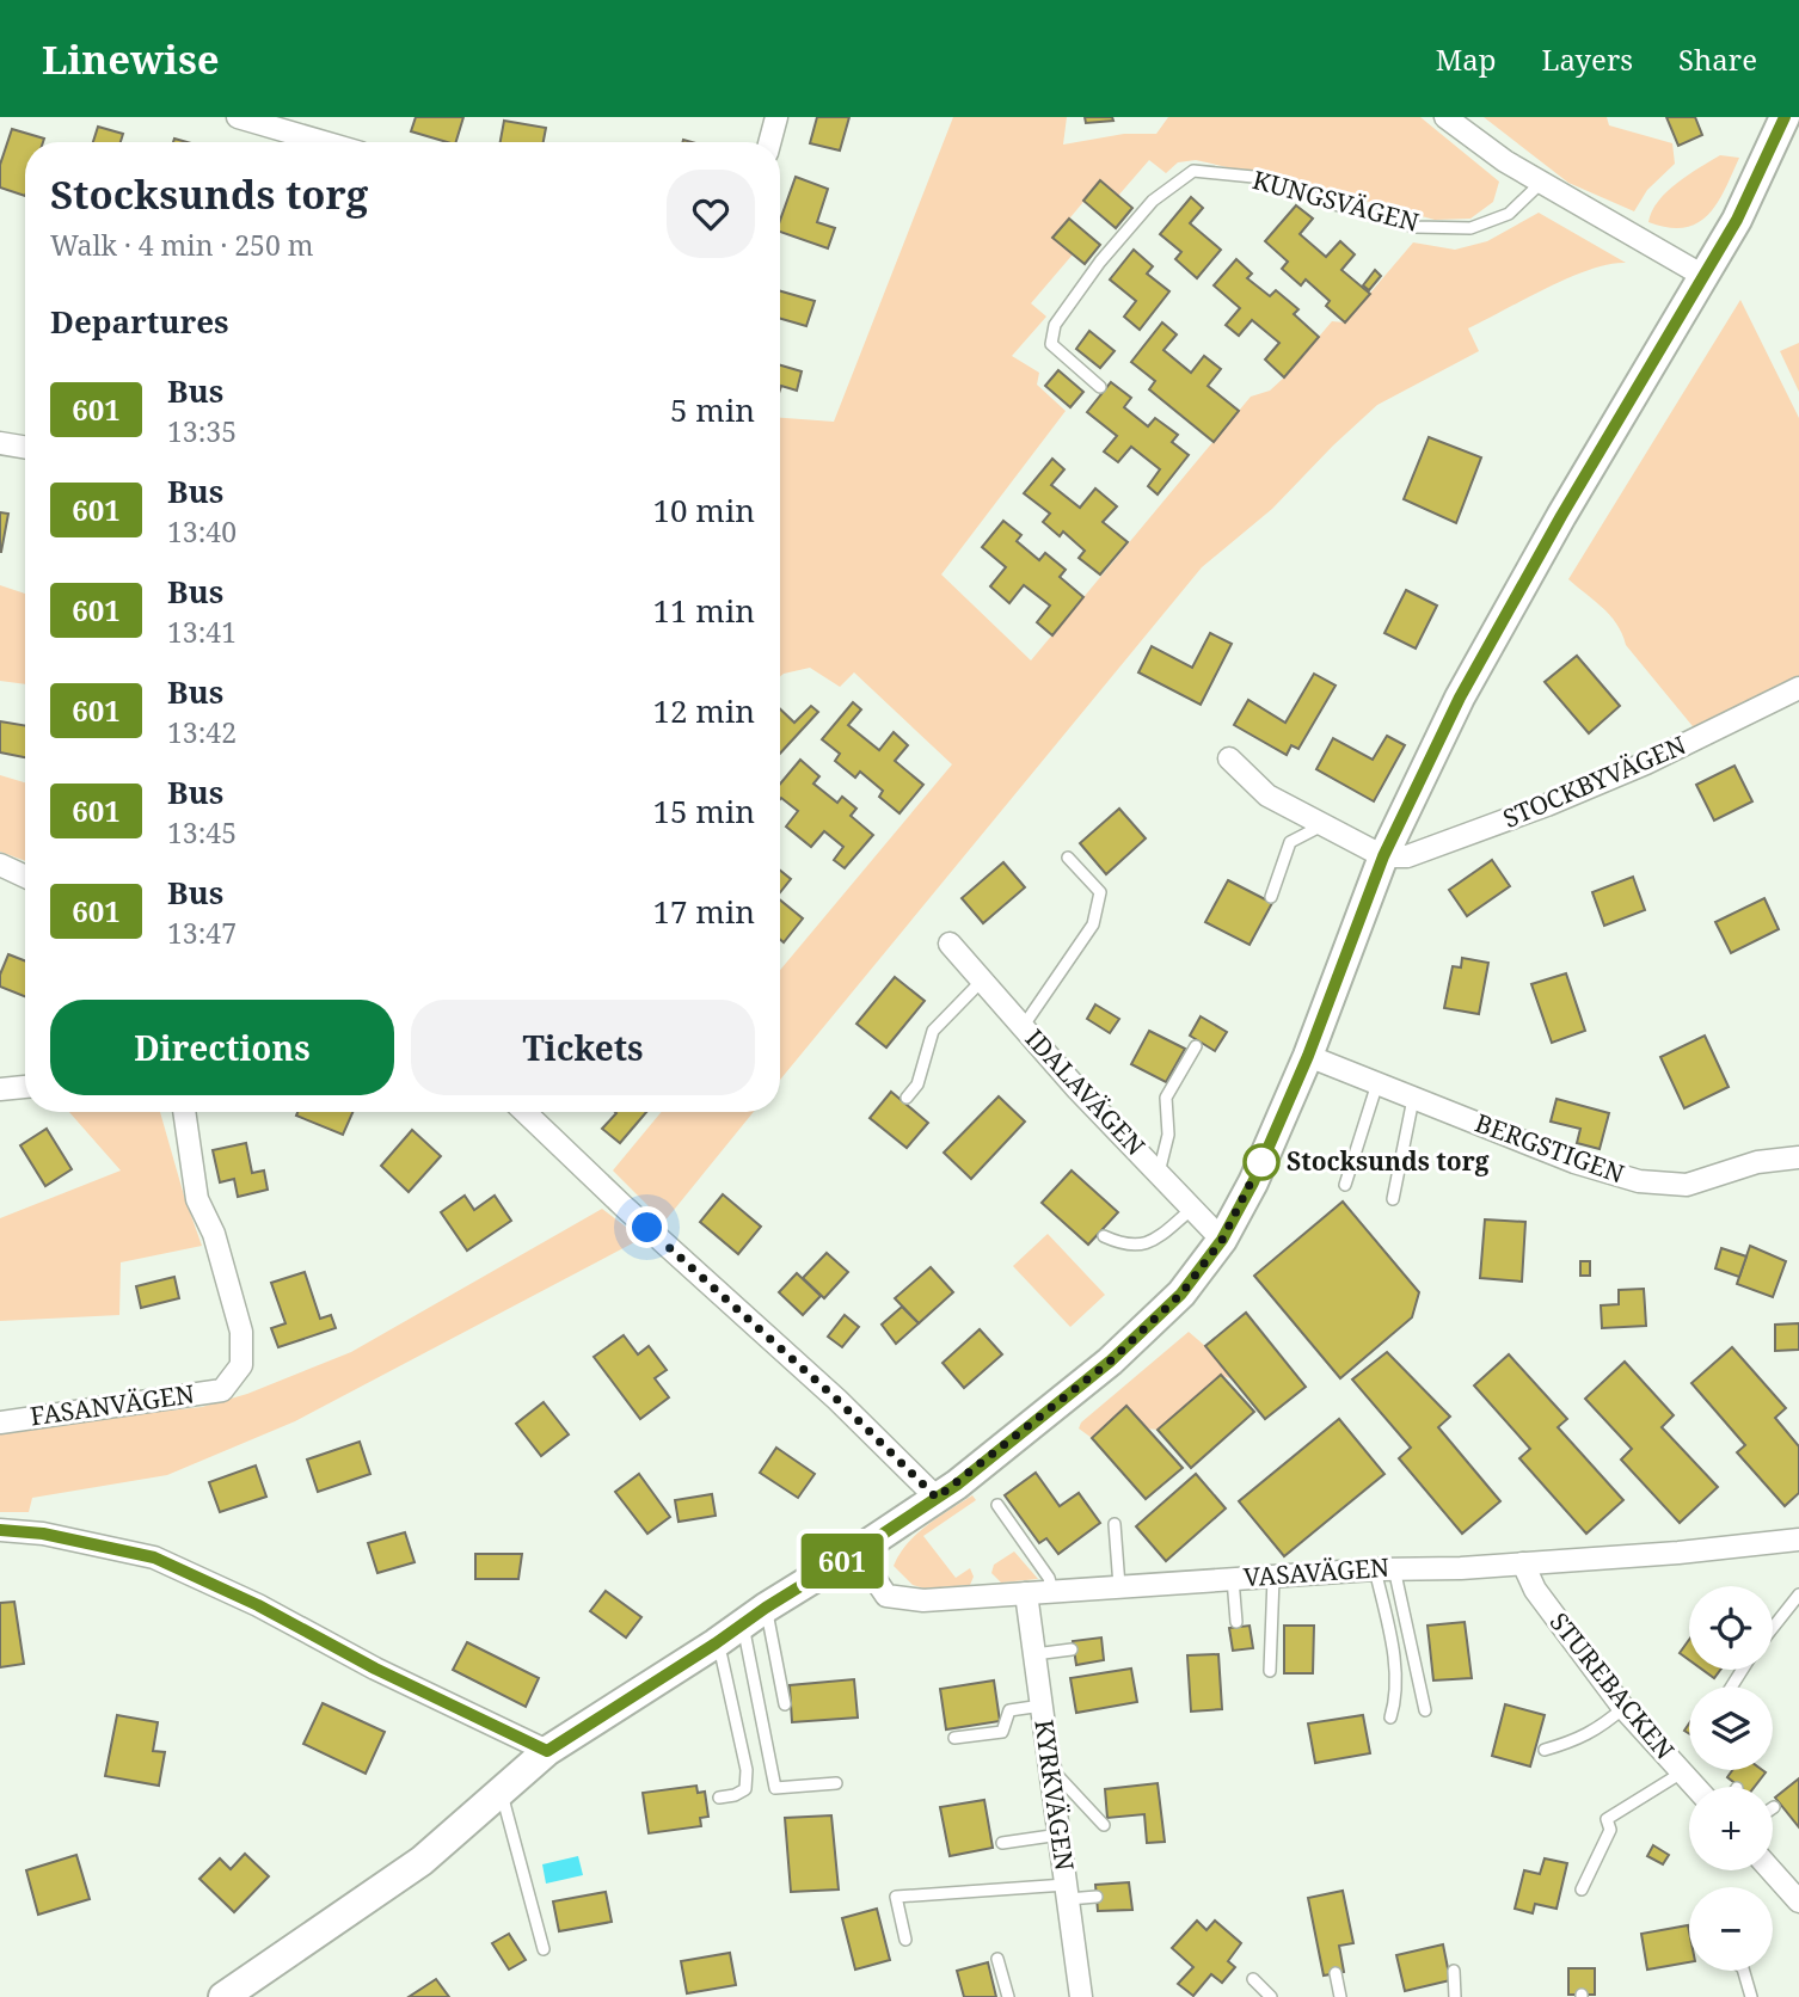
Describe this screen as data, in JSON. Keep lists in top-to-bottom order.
{
  "streets": {
    "street": [
      "STOCKBYVÄGEN",
      "IDALAVÄGEN",
      "BERGSTIGEN",
      "FASANVÄGEN",
      "VASAVÄGEN",
      "STUREBACKEN",
      "KYRKVÄGEN"
    ],
    "lane": ["KUNGSVÄGEN"]
  },
  "crossings": [
    ["VASAVÄGEN", "STUREBACKEN"],
    ["VASAVÄGEN", "KYRKVÄGEN"]
  ],
  "places": ["Stocksunds torg"],
  "lines": ["bus line 601"],
  "page": {
    "header": "Linewise",
    "nav": ["Map", "Layers", "Share"],
    "on_map": "601",
    "heading": [
      ["Stocksunds torg", "Walk · 4 min · 250 m"],
      "Departures"
    ],
    "list": [
      {
        "mark": "601",
        "name": "Bus",
        "note": "13:35",
        "value": "5 min"
      },
      {
        "mark": "601",
        "name": "Bus",
        "note": "13:40",
        "value": "10 min"
      },
      {
        "mark": "601",
        "name": "Bus",
        "note": "13:41",
        "value": "11 min"
      },
      {
        "mark": "601",
        "name": "Bus",
        "note": "13:42",
        "value": "12 min"
      },
      {
        "mark": "601",
        "name": "Bus",
        "note": "13:45",
        "value": "15 min"
      },
      {
        "mark": "601",
        "name": "Bus",
        "note": "13:47",
        "value": "17 min"
      }
    ],
    "buttons": ["Directions", "Tickets"],
    "map_buttons": ["+", "−"]
  }
}
